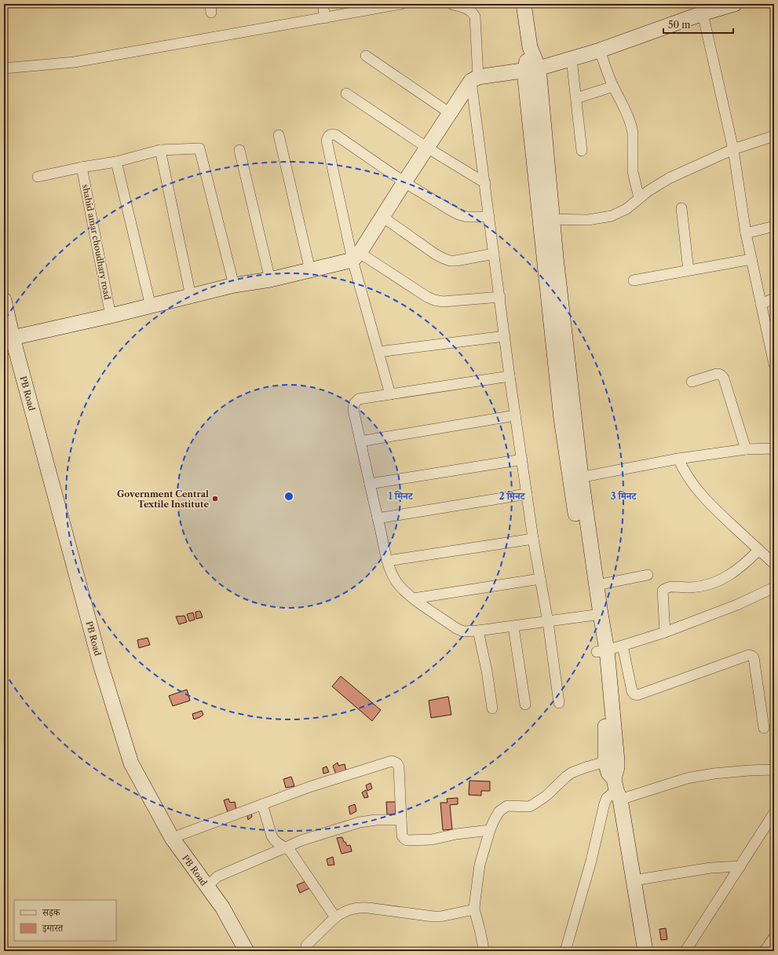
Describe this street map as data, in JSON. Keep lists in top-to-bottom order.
{
  "streets": {
    "street": ["shahid amar choudhary road", "PB Road"]
  },
  "places": ["Government Central Textile Institute"],
  "legend": ["सड़क", "इमारत"],
  "scale_bar": "50 m",
  "rings": ["1 मिनट", "2 मिनट", "3 मिनट"]
}
